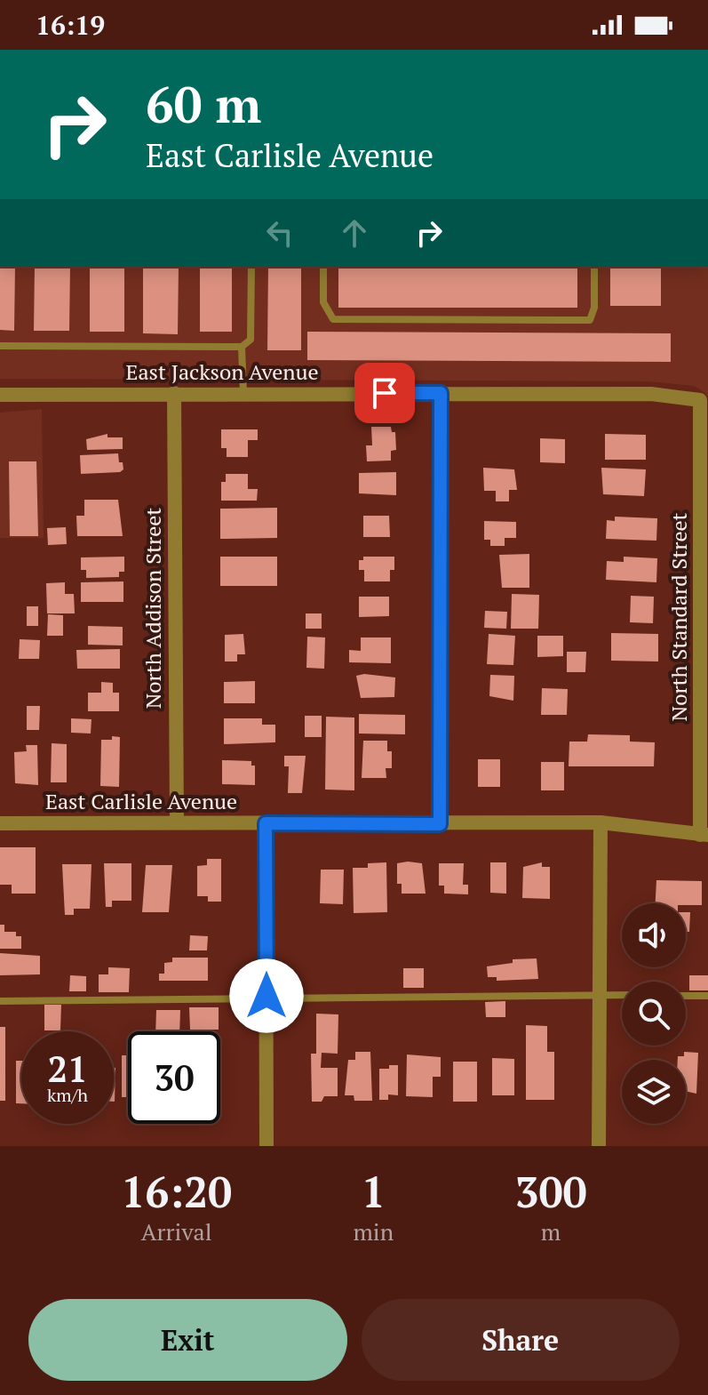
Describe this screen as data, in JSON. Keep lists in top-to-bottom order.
{
  "streets": {
    "street": [
      "East Jackson Avenue",
      "North Addison Street",
      "North Standard Street",
      "East Carlisle Avenue"
    ]
  },
  "crossings": [
    ["East Jackson Avenue", "North Addison Street"],
    ["East Jackson Avenue", "North Standard Street"],
    ["North Addison Street", "East Carlisle Avenue"],
    ["North Standard Street", "East Carlisle Avenue"]
  ],
  "page": {
    "status": "16:19",
    "turn": ["60 m", "East Carlisle Avenue"],
    "speed": "21 km/h",
    "limit": "30",
    "eta": [
      "16:20",
      "Arrival",
      "1",
      "min",
      "300",
      "m"
    ],
    "buttons": ["Exit", "Share"]
  }
}
